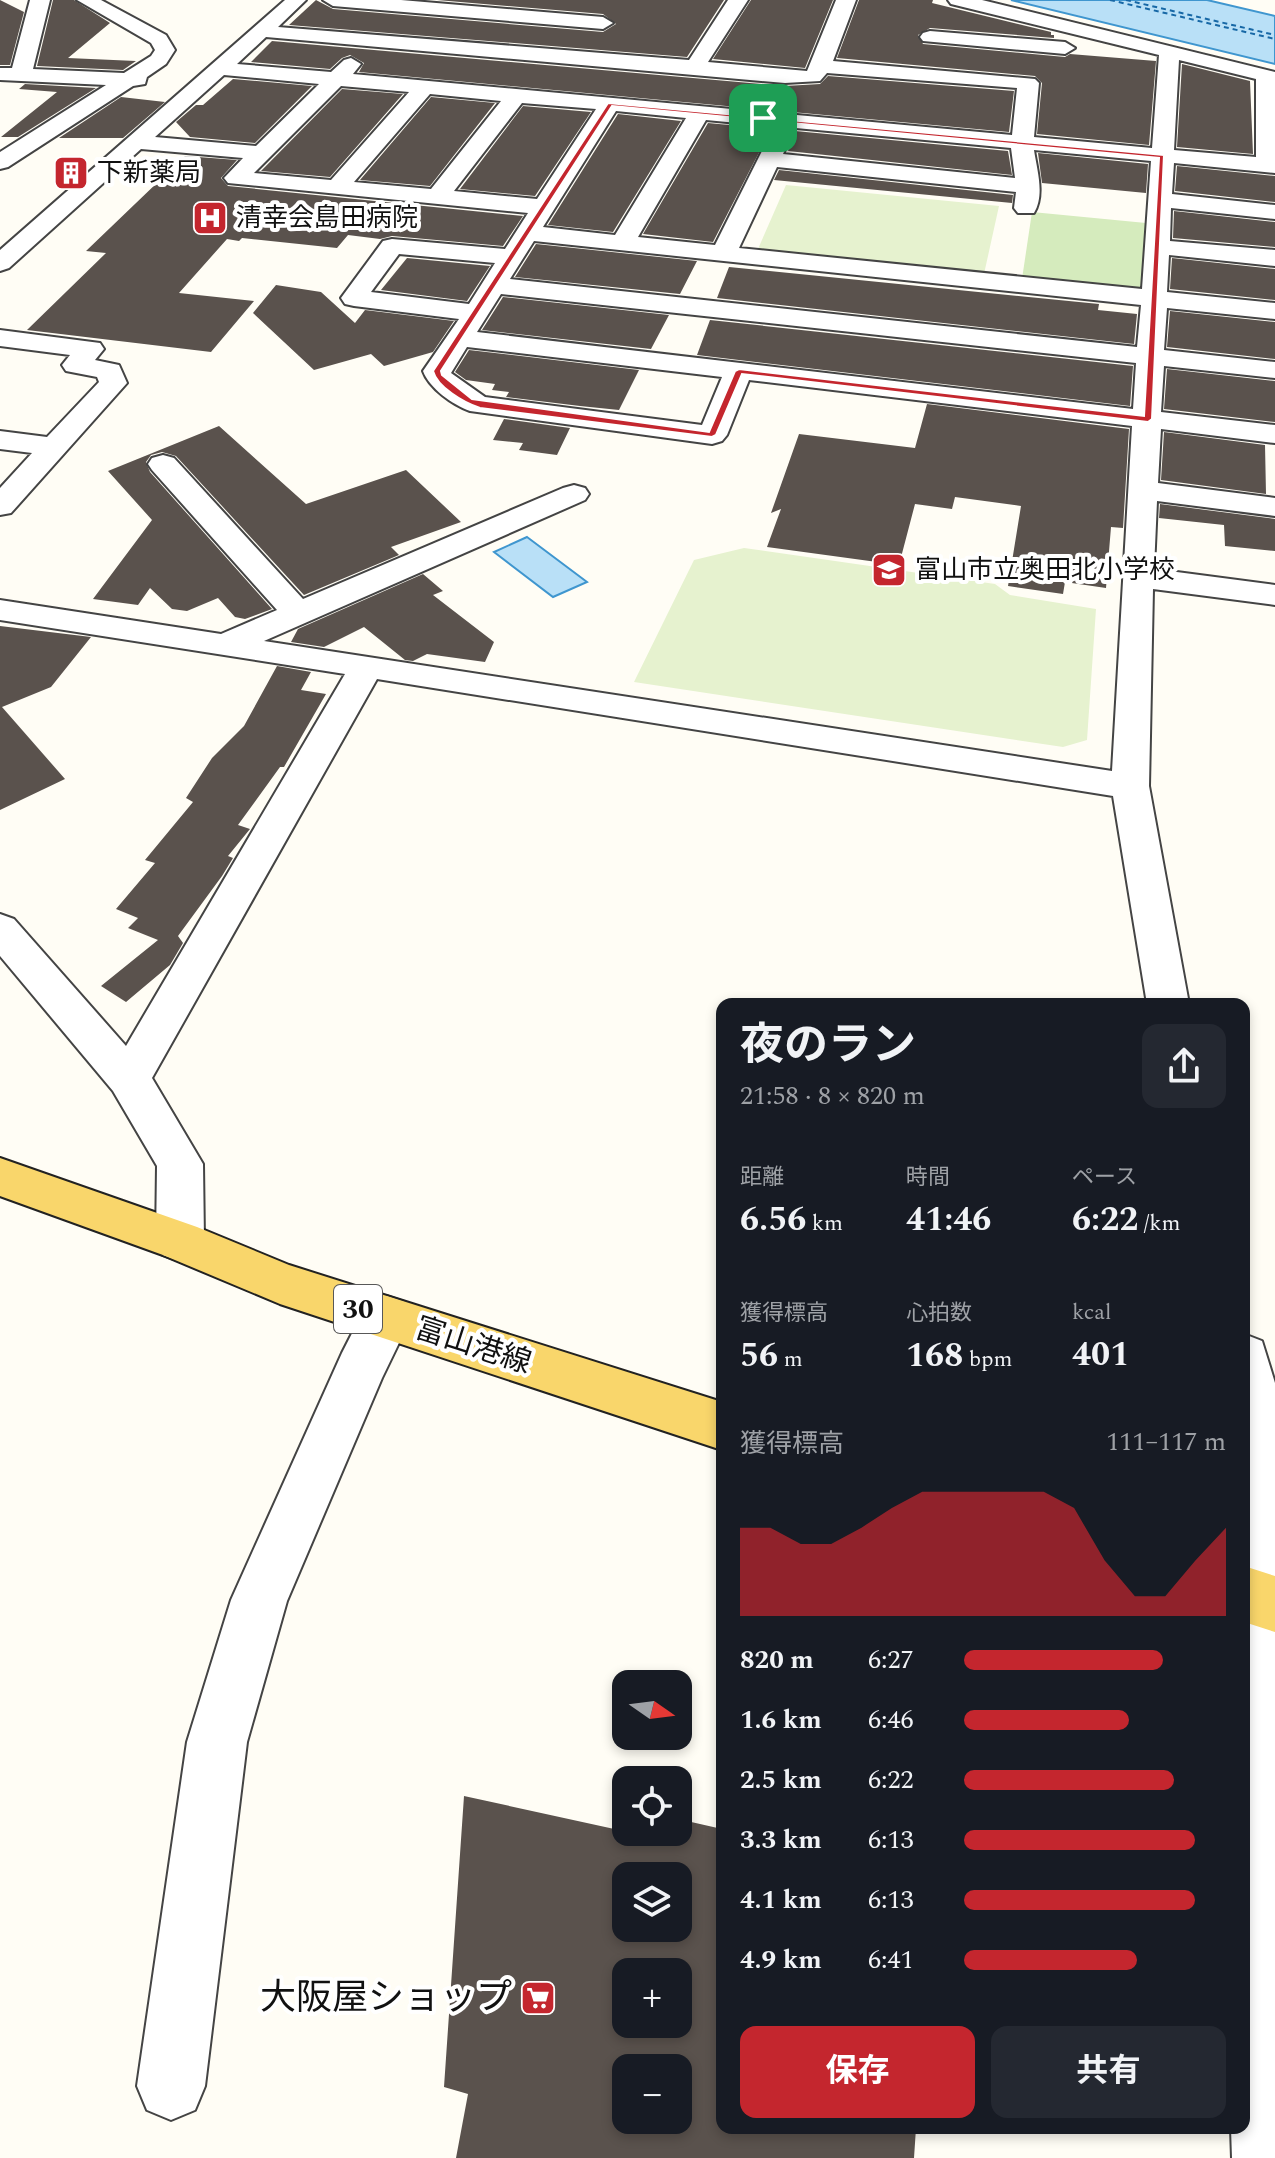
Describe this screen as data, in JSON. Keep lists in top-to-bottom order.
{
  "streets": {
    "main road": ["30", "富山港線"]
  },
  "places": {
    "building": ["下新薬局"],
    "hospital": ["清幸会島田病院"],
    "school or university": ["富山市立奥田北小学校"],
    "supermarket": ["大阪屋ショップ"]
  },
  "north": "right",
  "page": {
    "heading": ["夜のラン", "21:58 · 8 × 820 m"],
    "stats": [
      ["距離", "6.56 km"],
      ["時間", "41:46"],
      ["ペース", "6:22 /km"],
      ["獲得標高", "56 m"],
      ["心拍数", "168 bpm"],
      ["kcal", "401"]
    ],
    "chart": ["獲得標高", "111–117 m"],
    "list": [
      {
        "name": "820 m",
        "note": "6:27"
      },
      {
        "name": "1.6 km",
        "note": "6:46"
      },
      {
        "name": "2.5 km",
        "note": "6:22"
      },
      {
        "name": "3.3 km",
        "note": "6:13"
      },
      {
        "name": "4.1 km",
        "note": "6:13"
      },
      {
        "name": "4.9 km",
        "note": "6:41"
      }
    ],
    "map_buttons": ["+", "−"],
    "buttons": ["保存", "共有"]
  }
}
